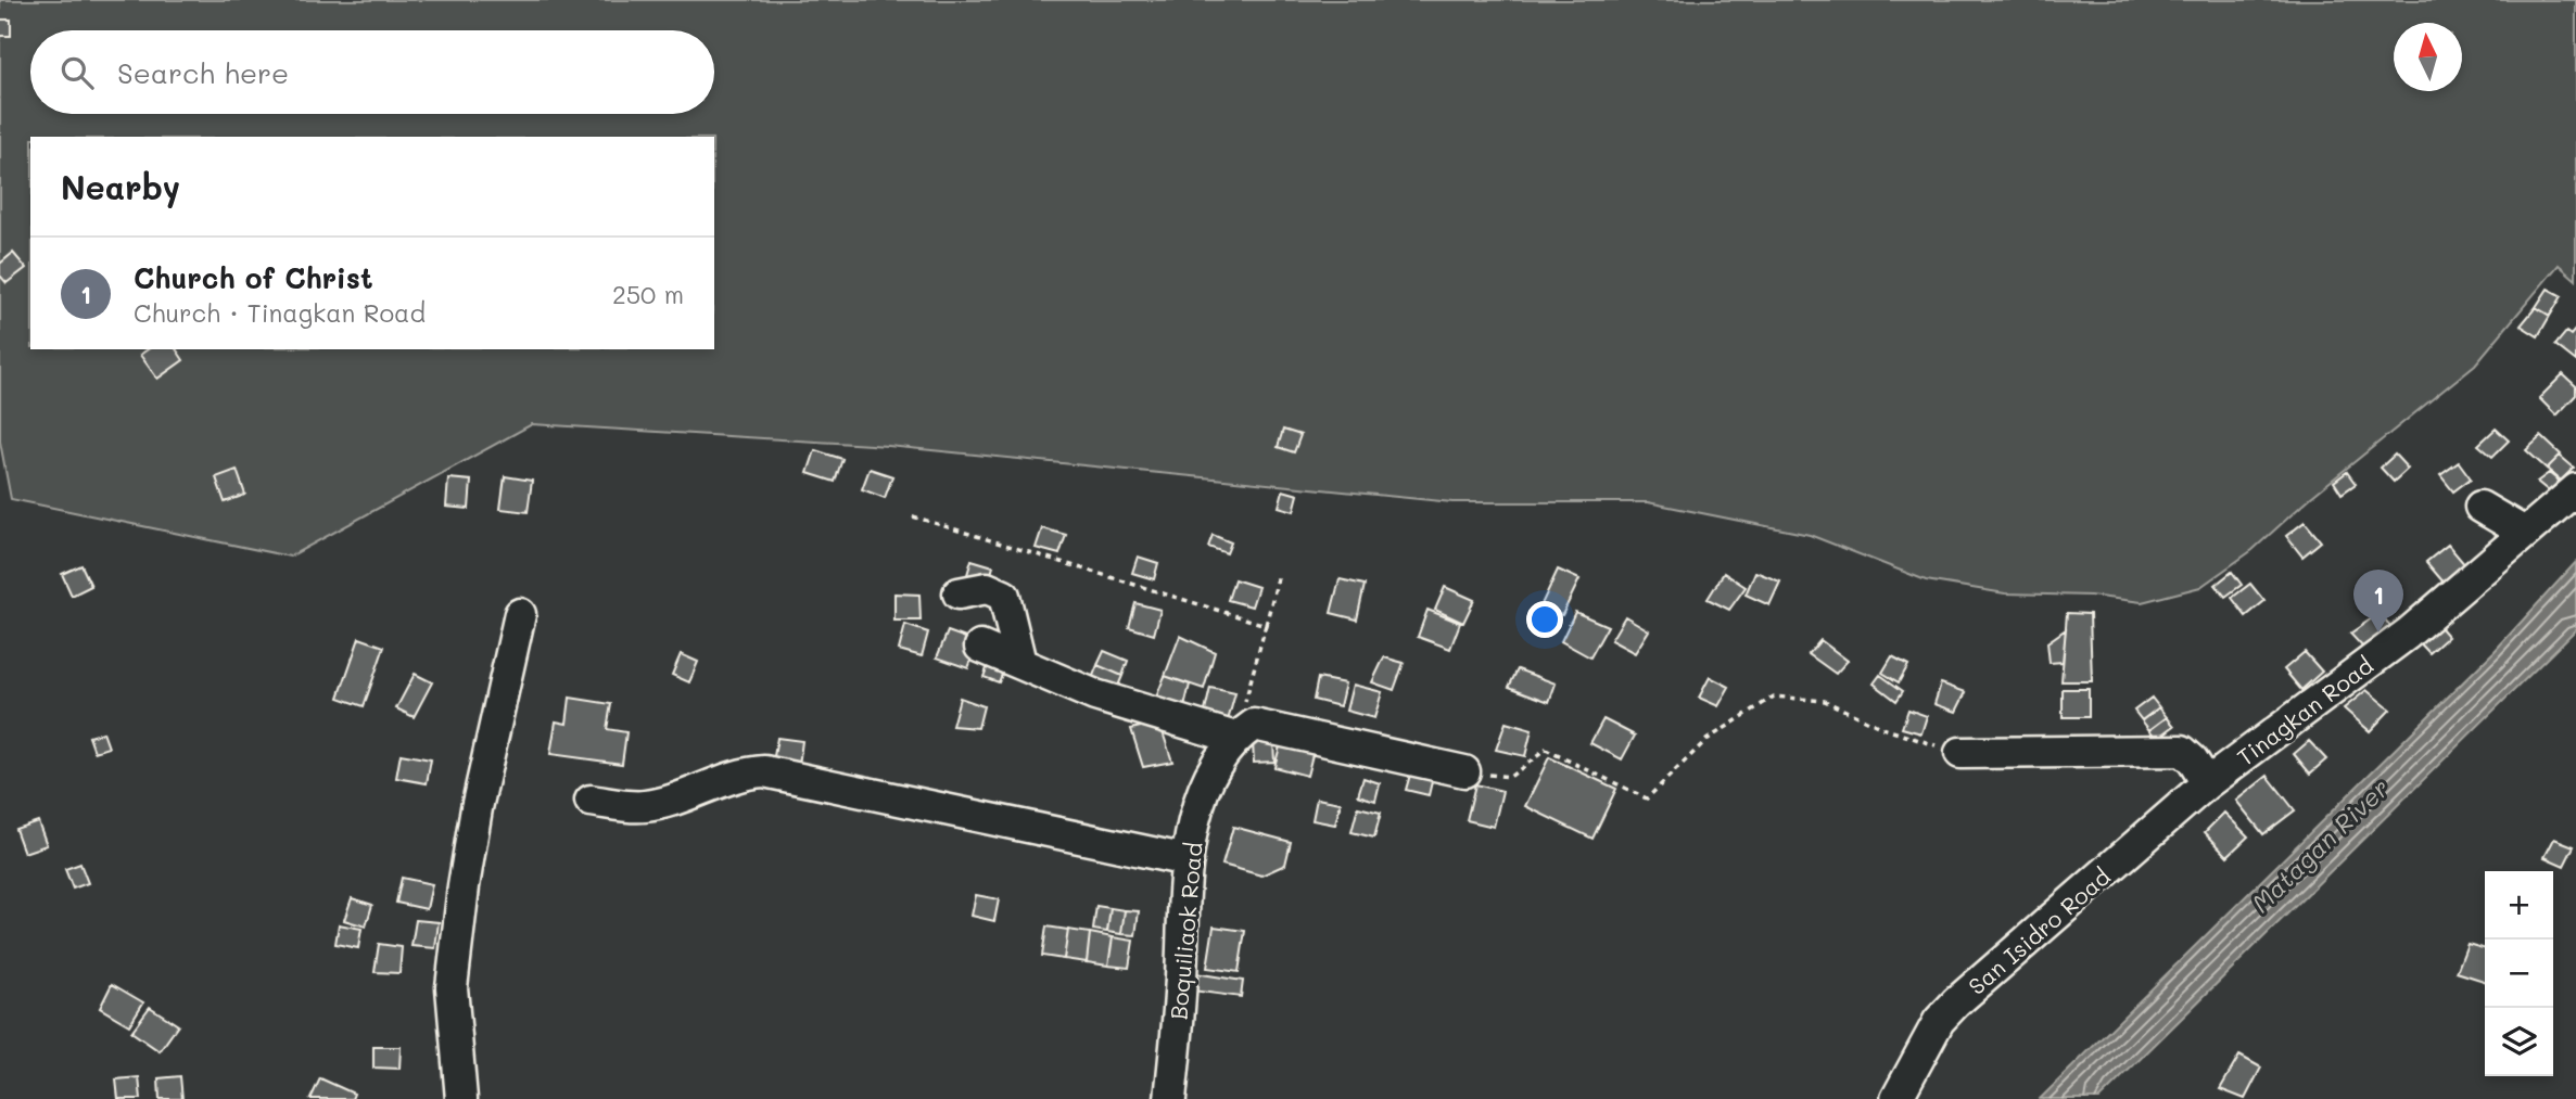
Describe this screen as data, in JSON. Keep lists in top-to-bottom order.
{
  "streets": {
    "street": ["Tinagkan Road", "Boquiliaok Road", "San Isidro Road"]
  },
  "crossings": [
    ["Tinagkan Road", "San Isidro Road"]
  ],
  "water": ["Matagan River"],
  "north": "top",
  "page": {
    "search": "Search here",
    "heading": "Nearby",
    "list": [
      {
        "mark": "1",
        "name": "Church of Christ",
        "note": "Church · Tinagkan Road",
        "value": "250 m"
      }
    ],
    "pins": "1",
    "map_buttons": ["+", "−"]
  }
}
